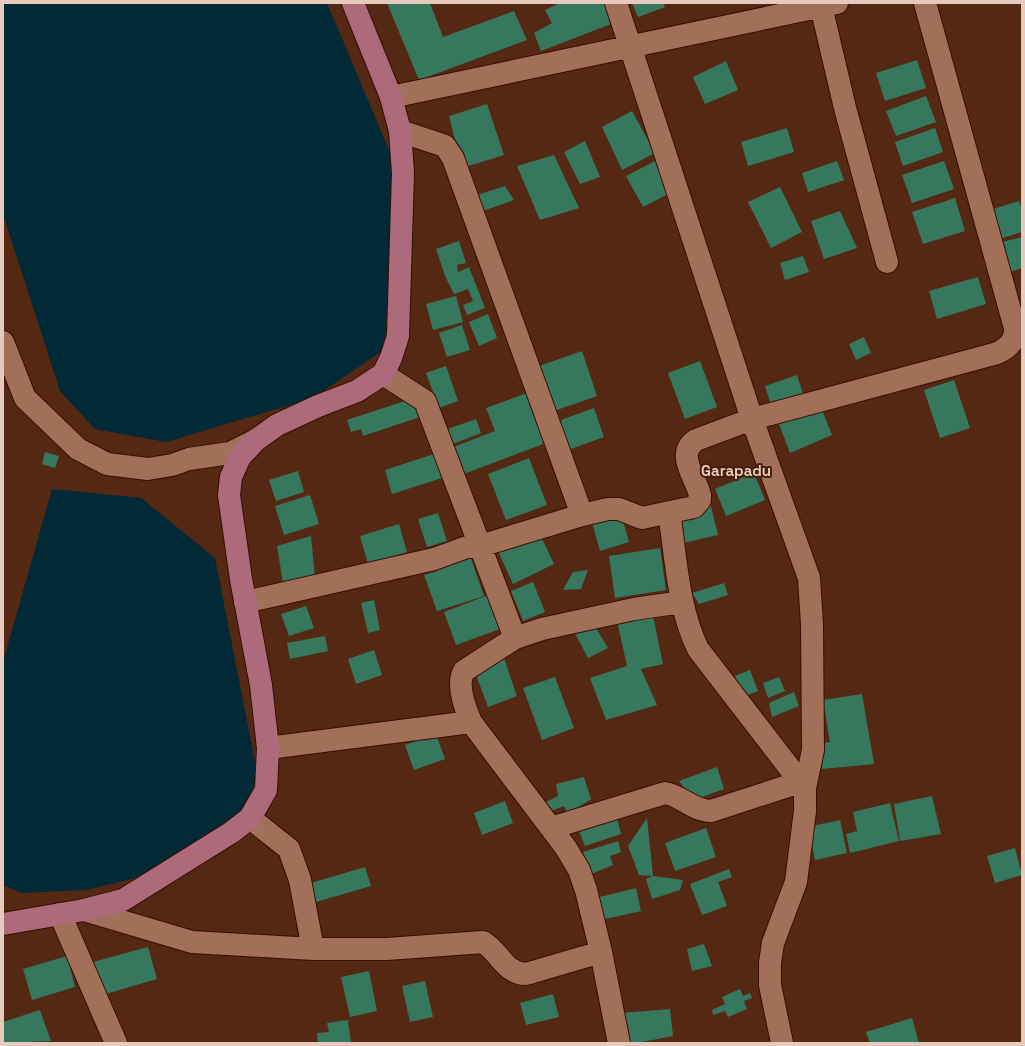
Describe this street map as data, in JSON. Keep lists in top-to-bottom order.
{
  "districts": ["Garapadu"]
}
